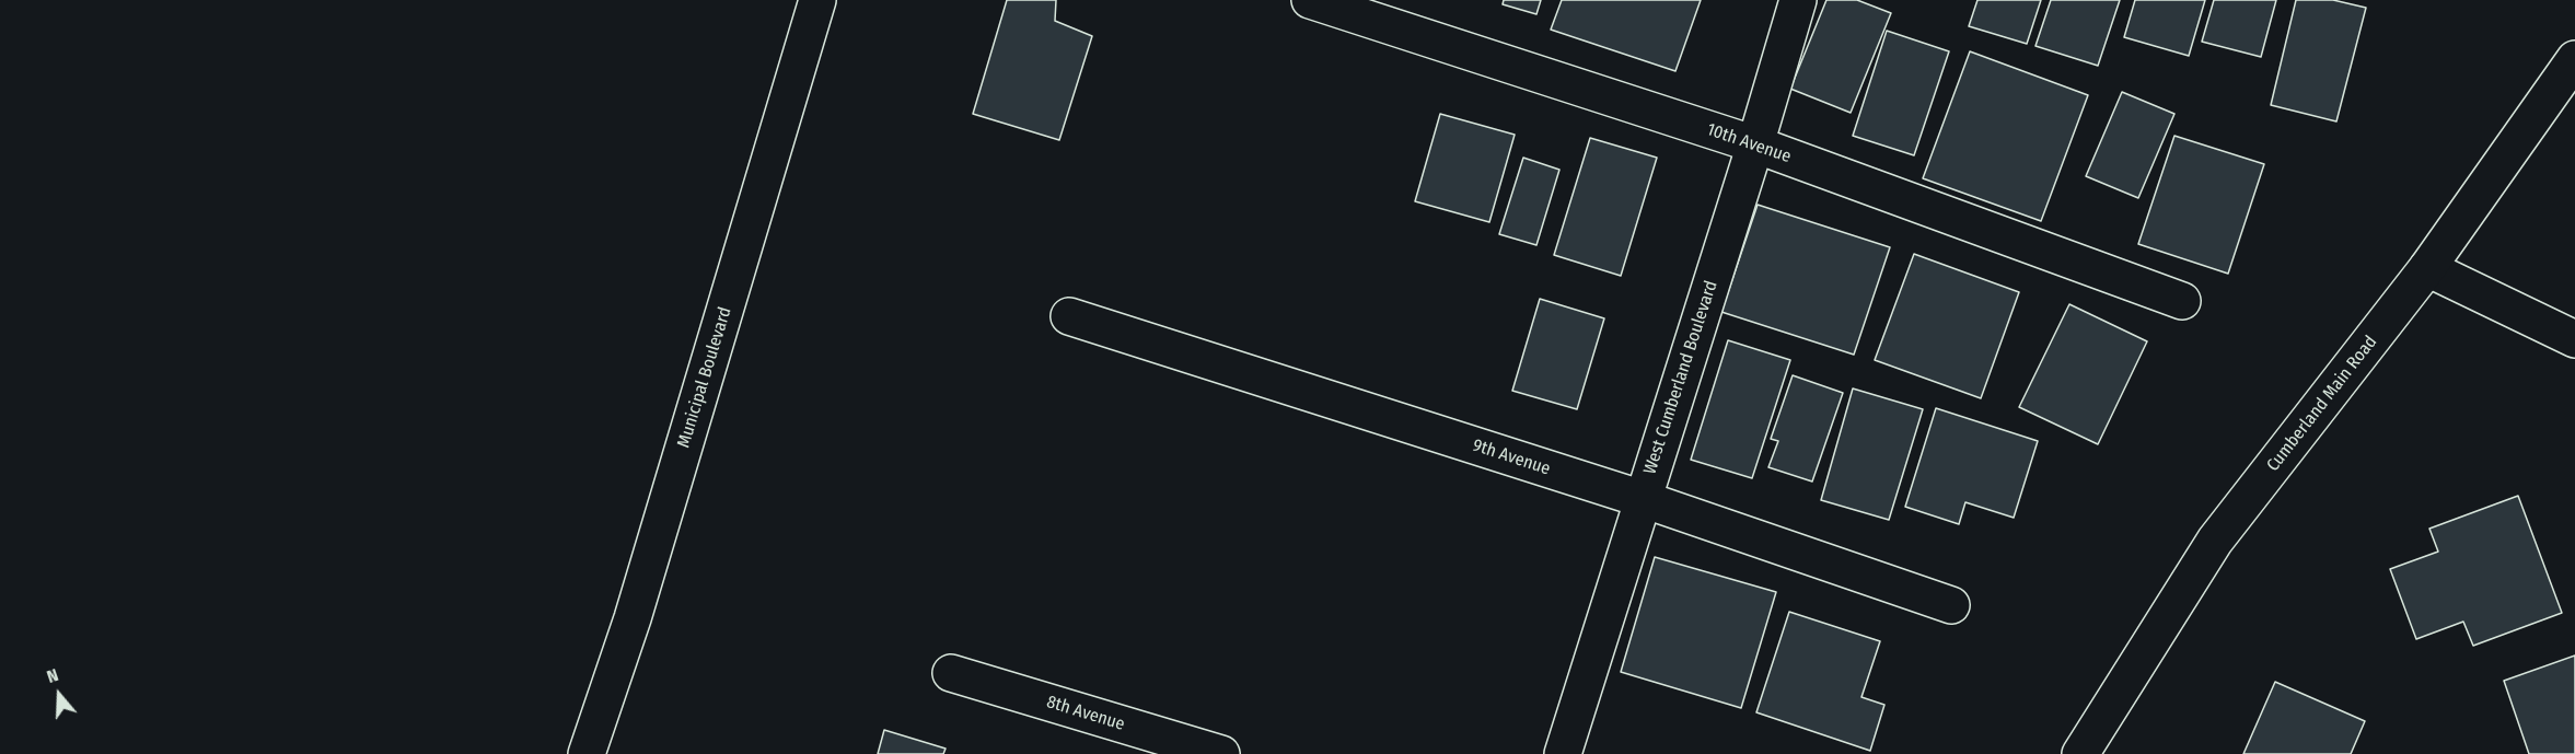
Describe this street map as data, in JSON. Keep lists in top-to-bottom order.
{
  "streets": {
    "street": [
      "10th Avenue",
      "Municipal Boulevard",
      "West Cumberland Boulevard",
      "Cumberland Main Road",
      "9th Avenue",
      "8th Avenue"
    ]
  },
  "crossings": [
    ["10th Avenue", "West Cumberland Boulevard"],
    ["West Cumberland Boulevard", "9th Avenue"]
  ],
  "north": "top"
}
